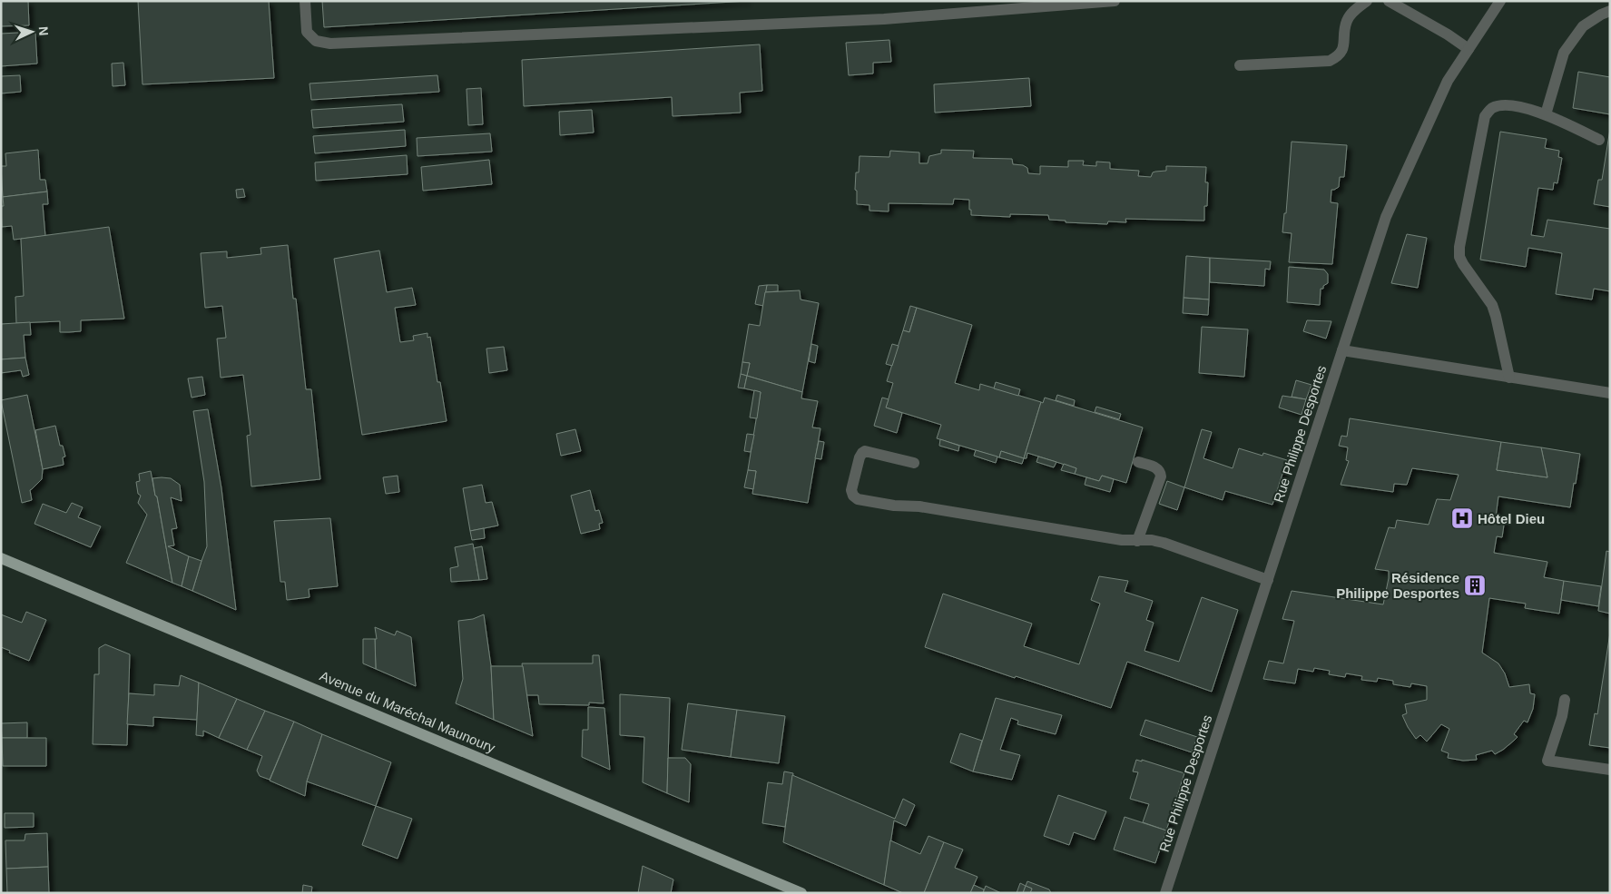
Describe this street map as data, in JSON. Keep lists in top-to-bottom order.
{
  "streets": {
    "main road": ["Avenue du Maréchal Maunoury"],
    "street": ["Rue Philippe Desportes"]
  },
  "places": {
    "hospital": ["Hôtel Dieu"],
    "building": ["Résidence Philippe Desportes"]
  },
  "north": "right"
}
